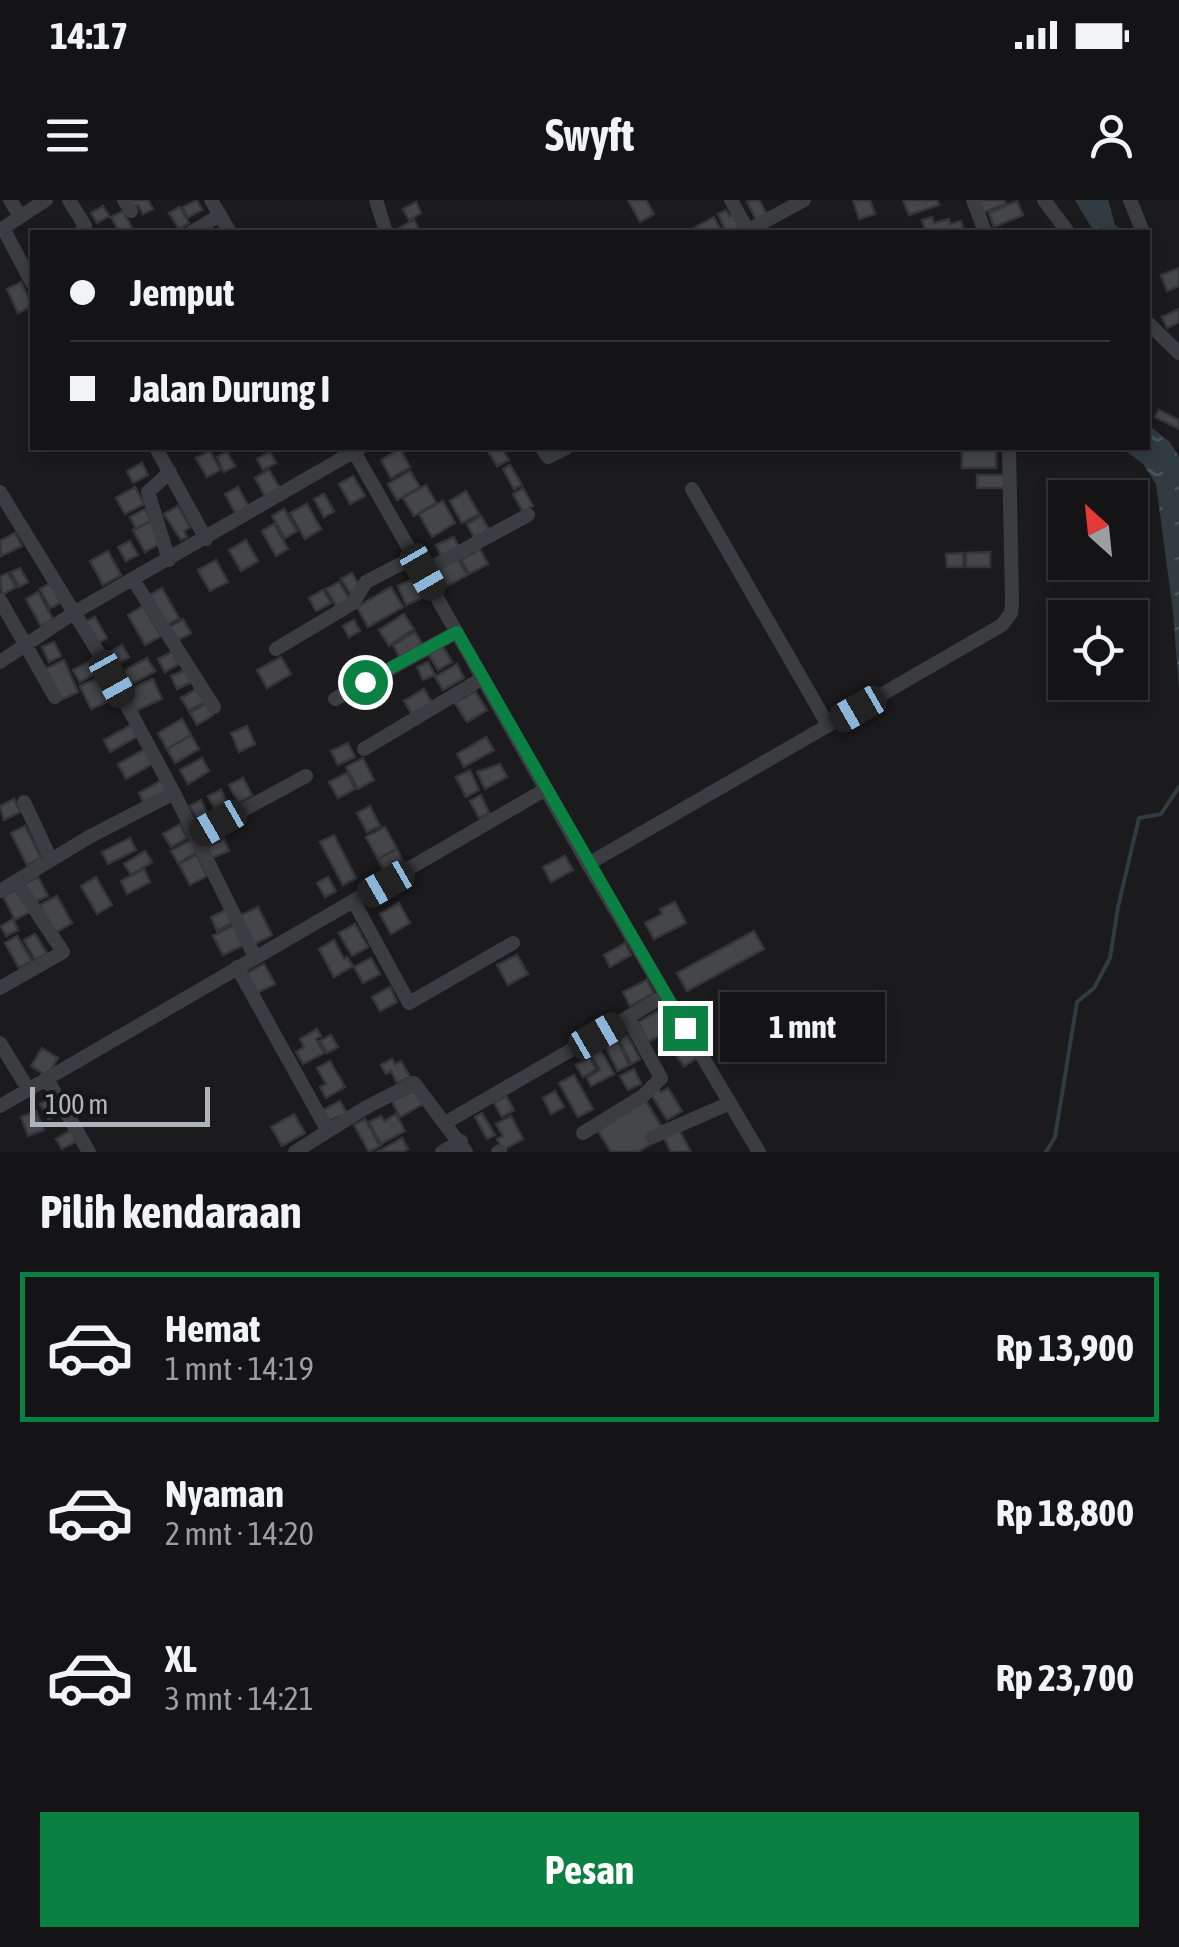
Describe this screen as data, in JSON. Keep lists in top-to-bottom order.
{
  "scale_bar": "100 m",
  "north": "top left",
  "page": {
    "status": "14:17",
    "header": "Swyft",
    "banner": ["Jemput", "Jalan Durung I"],
    "bubble": "1 mnt",
    "scale": "100 m",
    "heading": "Pilih kendaraan",
    "list": [
      {
        "name": "Hemat",
        "note": "1 mnt · 14:19",
        "value": "Rp 13,900"
      },
      {
        "name": "Nyaman",
        "note": "2 mnt · 14:20",
        "value": "Rp 18,800"
      },
      {
        "name": "XL",
        "note": "3 mnt · 14:21",
        "value": "Rp 23,700"
      }
    ],
    "buttons": "Pesan"
  }
}
